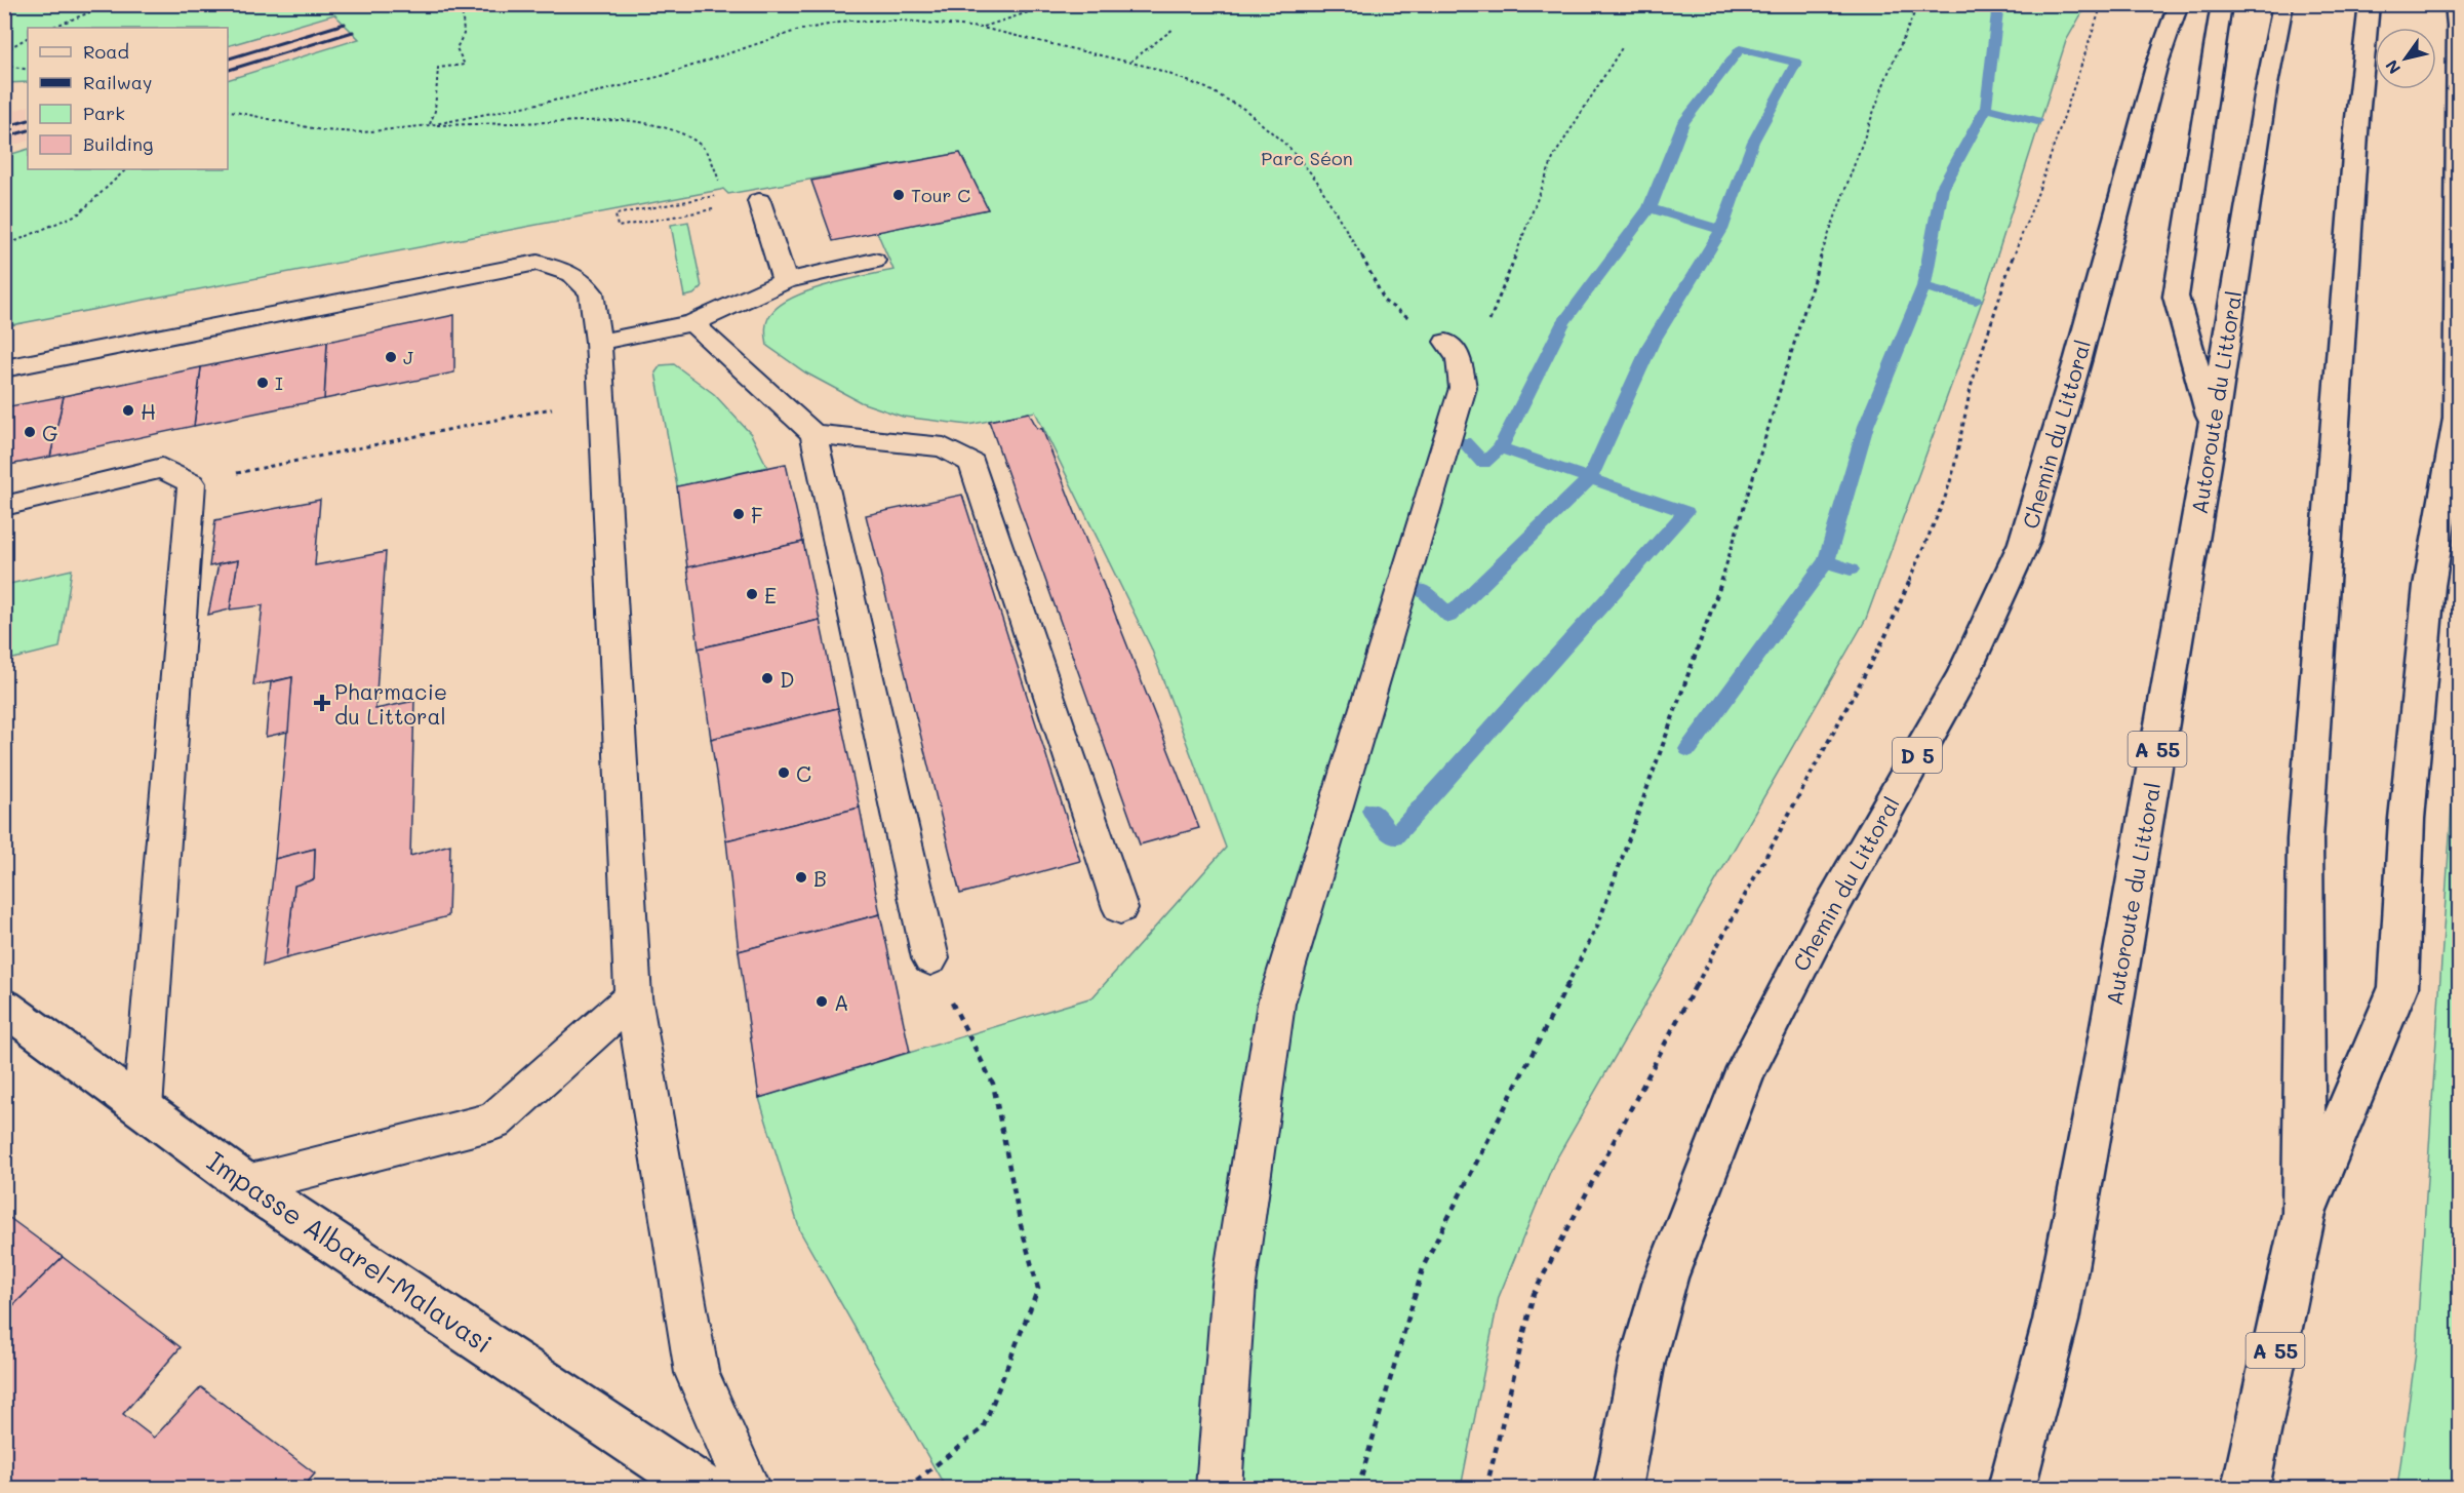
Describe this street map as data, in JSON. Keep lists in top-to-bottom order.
{
  "streets": {
    "main road": [
      "Autoroute du Littoral",
      "Chemin du Littoral",
      "A 55",
      "D 5",
      "Impasse Albarel-Malavasi"
    ]
  },
  "parks": ["Parc Séon"],
  "places": {
    "other": [
      "Tour C",
      "J",
      "I",
      "H",
      "G",
      "F",
      "E",
      "D",
      "C",
      "B",
      "A"
    ],
    "health": ["Pharmacie du Littoral"]
  },
  "legend": [
    "Road",
    "Railway",
    "Park",
    "Building"
  ],
  "north": "bottom left"
}
